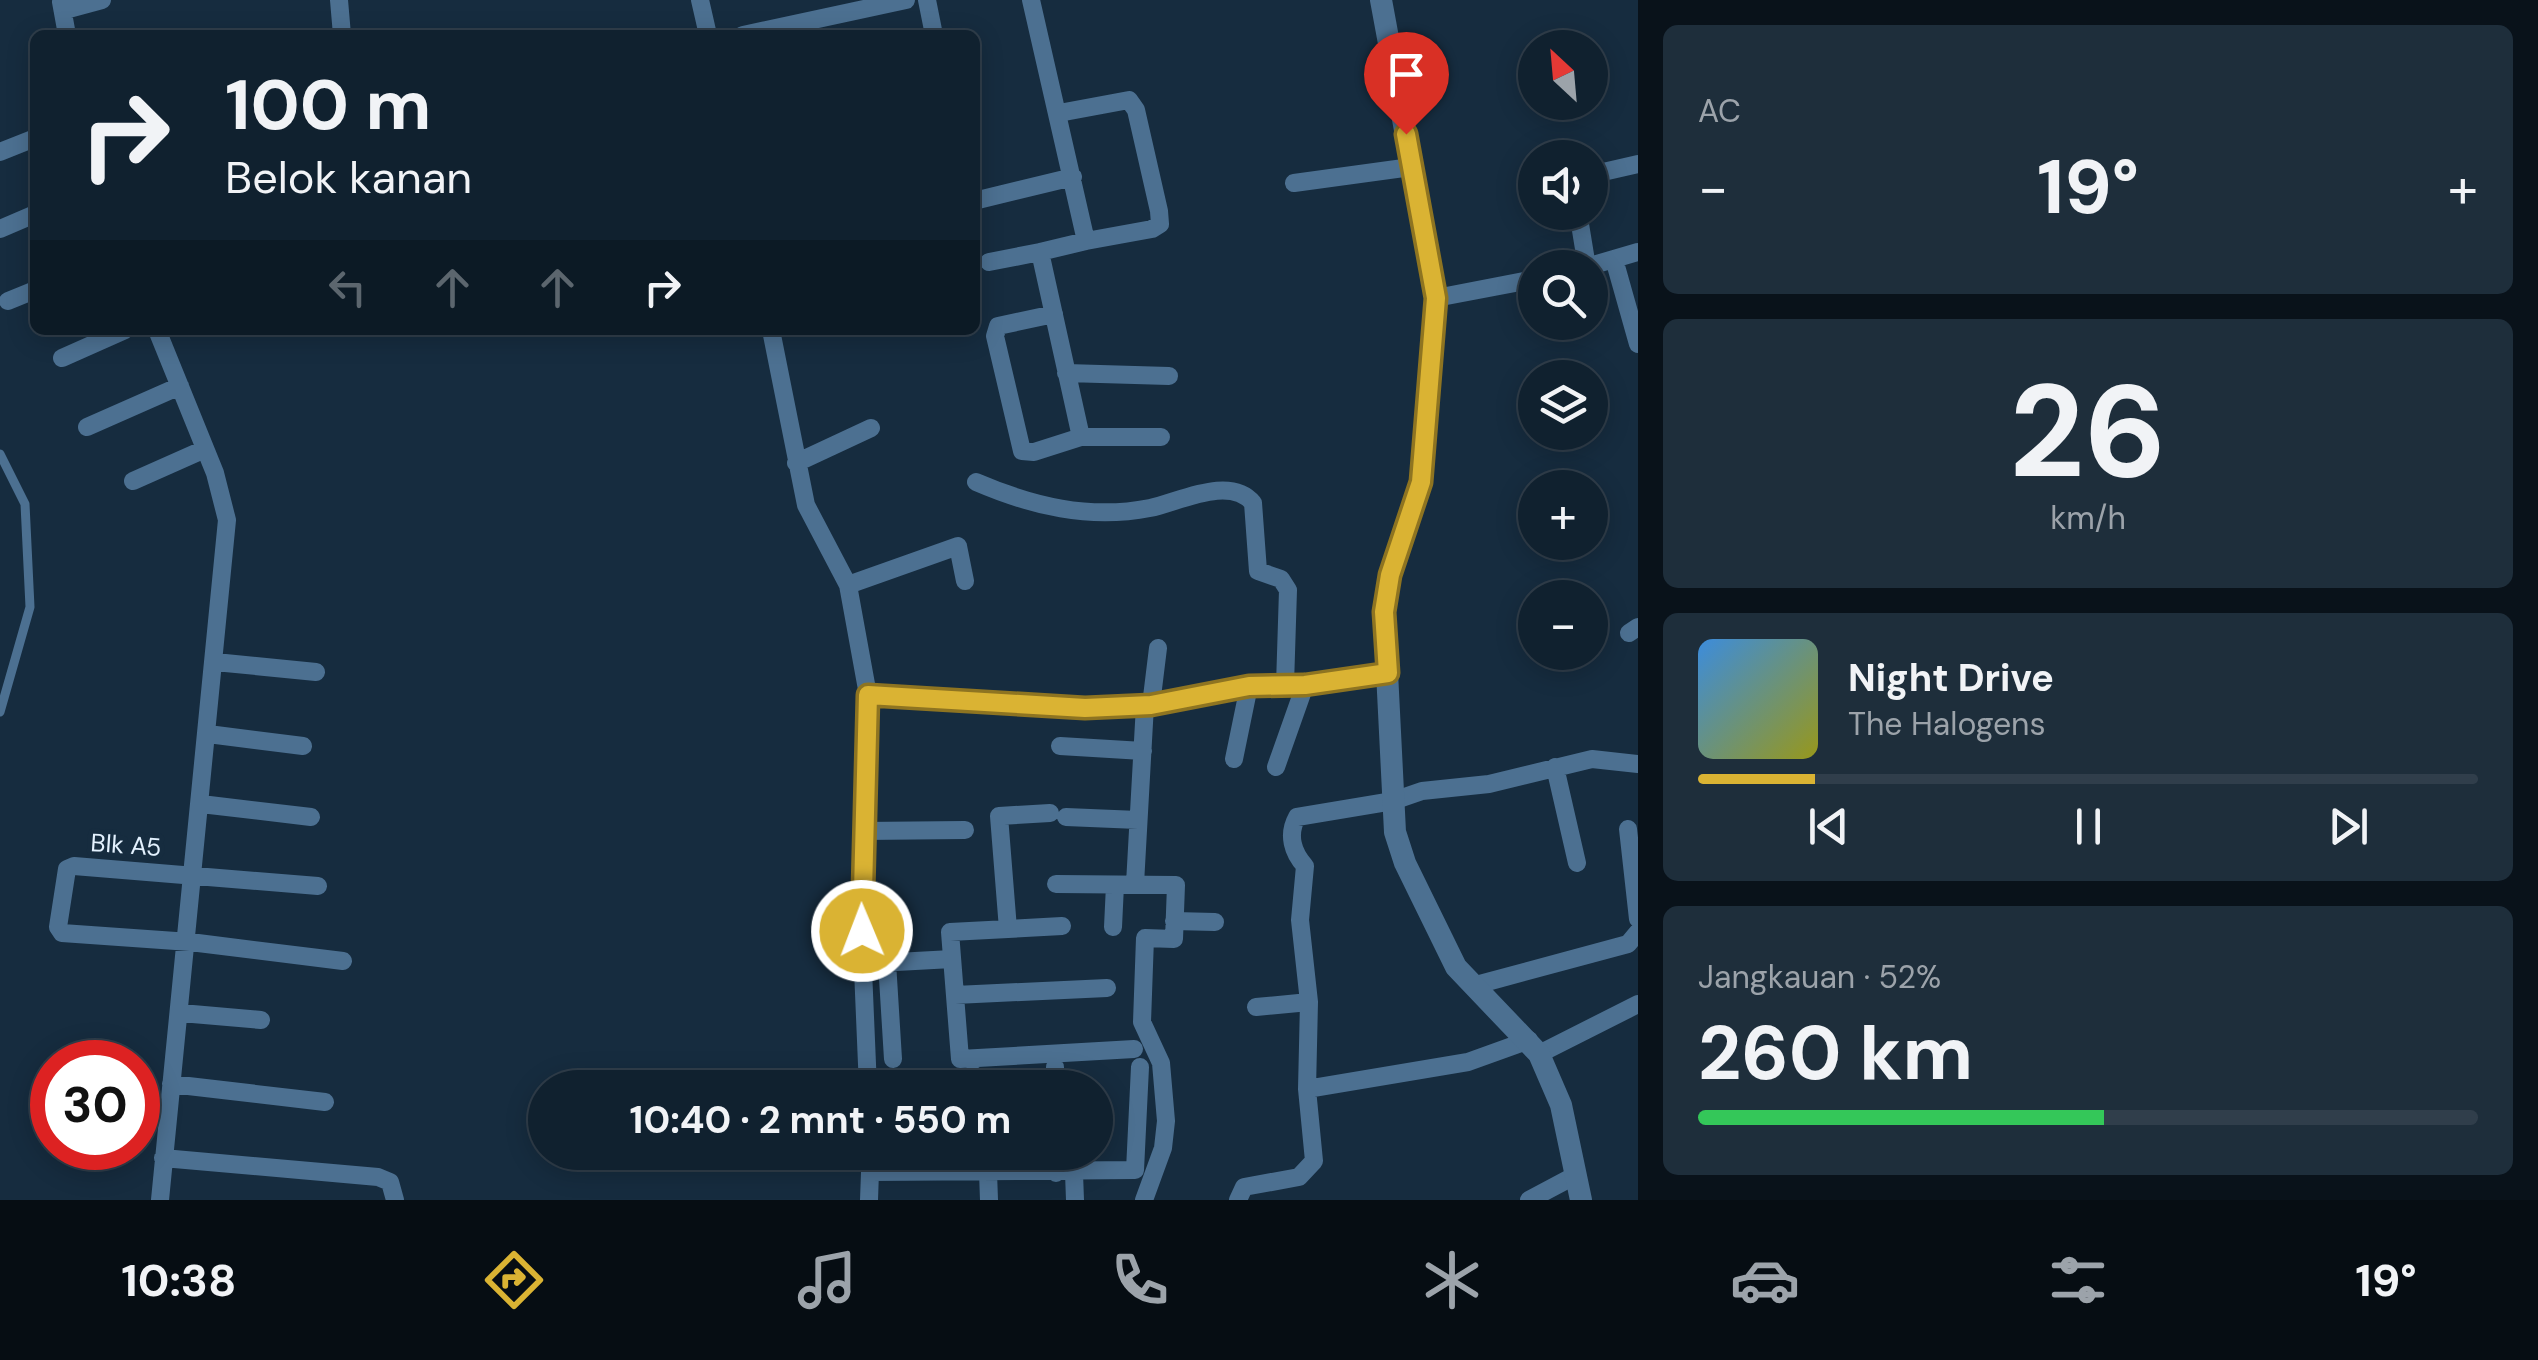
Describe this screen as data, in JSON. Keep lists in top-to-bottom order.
{
  "streets": {
    "street": ["Blk A5"]
  },
  "north": "top left",
  "page": {
    "tile": [
      "AC",
      ["26", "km/h"],
      ["Jangkauan · 52%", "260 km"]
    ],
    "map_buttons": ["+", "−"],
    "turn": ["100 m", "Belok kanan"],
    "heat": ["−", "19°", "+"],
    "song": ["Night Drive", "The Halogens"],
    "limit": "30",
    "trip": "10:40 · 2 mnt · 550 m",
    "tabs": ["10:38", "19°"]
  }
}
